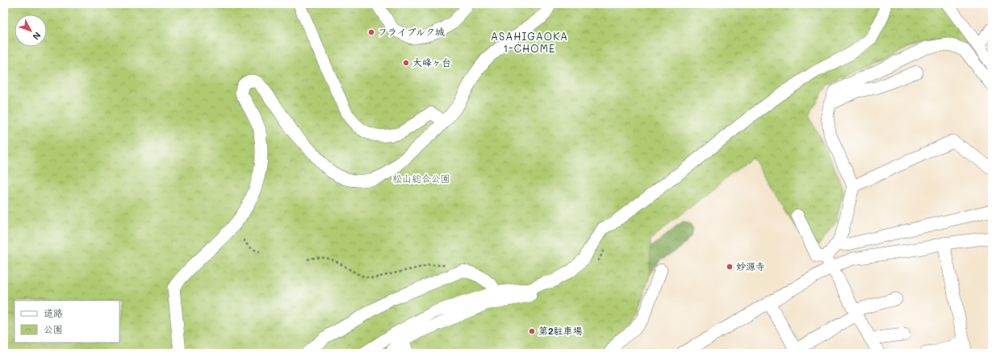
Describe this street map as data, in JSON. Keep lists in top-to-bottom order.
{
  "districts": ["ASAHIGAOKA 1-CHOME"],
  "parks": ["松山総合公園"],
  "places": [
    "フライブルク城",
    "大峰ヶ台",
    "妙源寺",
    "第2駐車場"
  ],
  "legend": ["道路", "公園"],
  "north": "bottom right"
}
